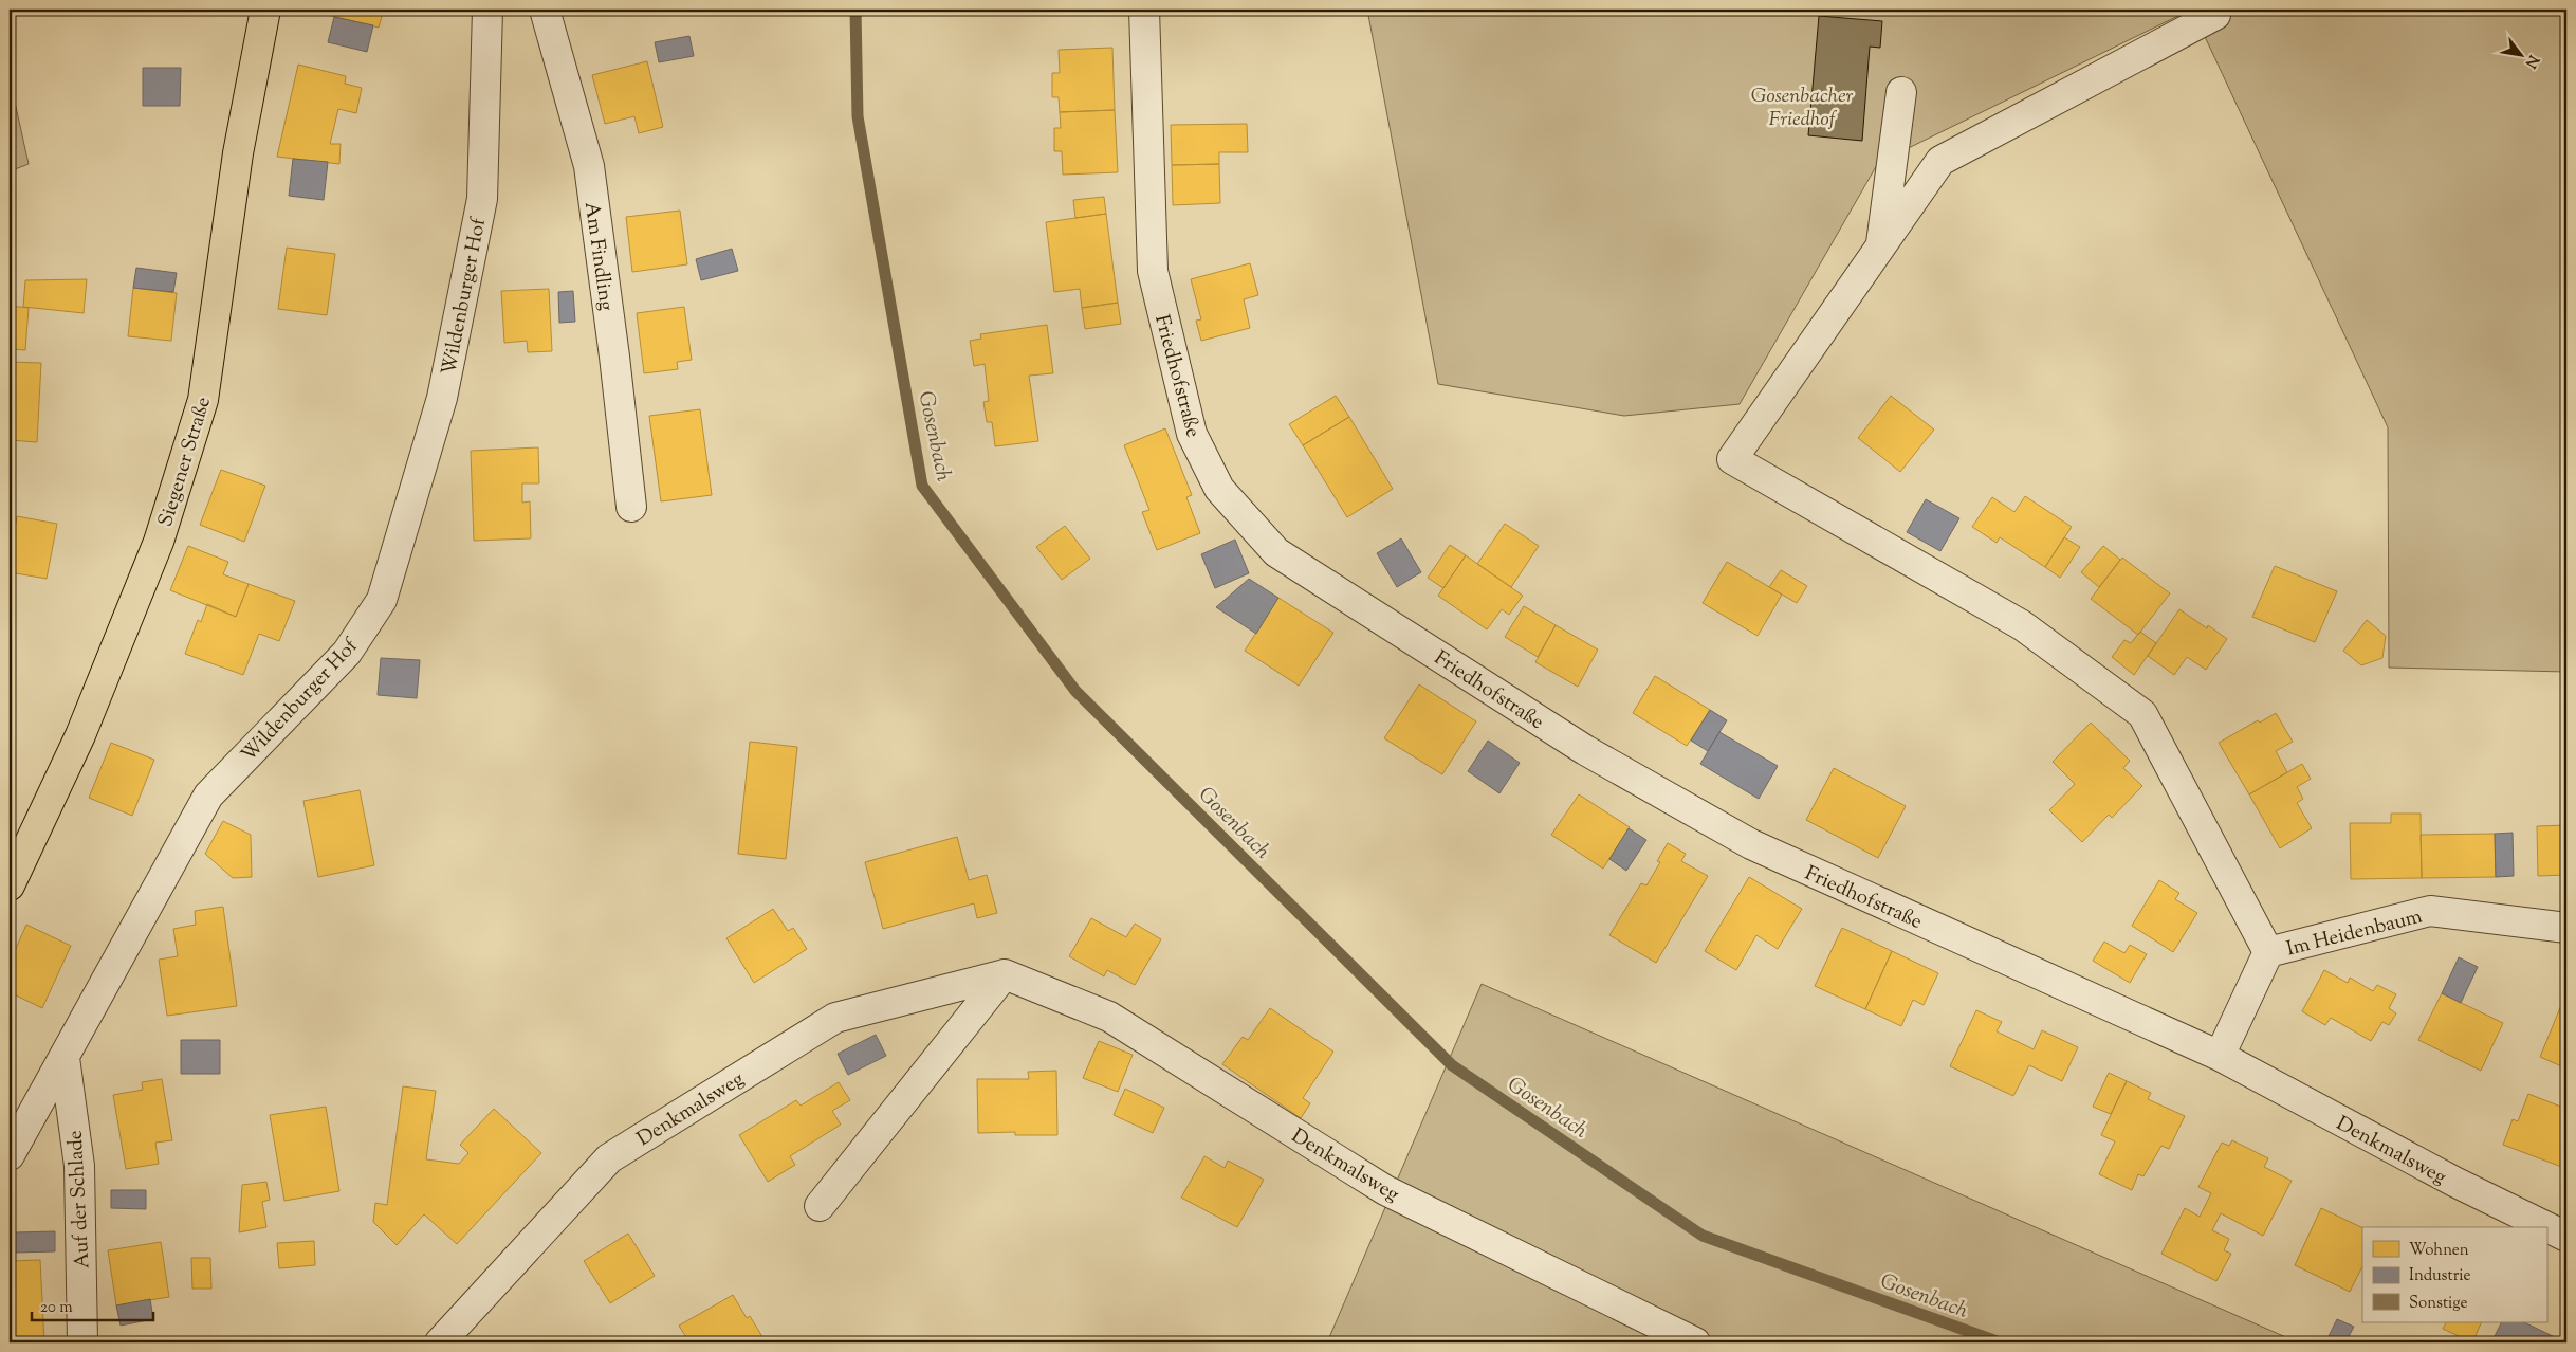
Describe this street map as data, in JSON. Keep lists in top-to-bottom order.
{
  "streets": {
    "main road": ["Siegener Straße"],
    "street": [
      "Am Findling",
      "Wildenburger Hof",
      "Friedhofstraße",
      "Im Heidenbaum",
      "Denkmalsweg",
      "Auf der Schlade"
    ]
  },
  "crossings": [
    ["Wildenburger Hof", "Auf der Schlade"],
    ["Friedhofstraße", "Denkmalsweg"]
  ],
  "water": ["Gosenbach"],
  "parks": ["Gosenbacher Friedhof"],
  "legend": ["Wohnen", "Industrie", "Sonstige"],
  "scale_bar": "20 m",
  "north": "bottom right"
}
